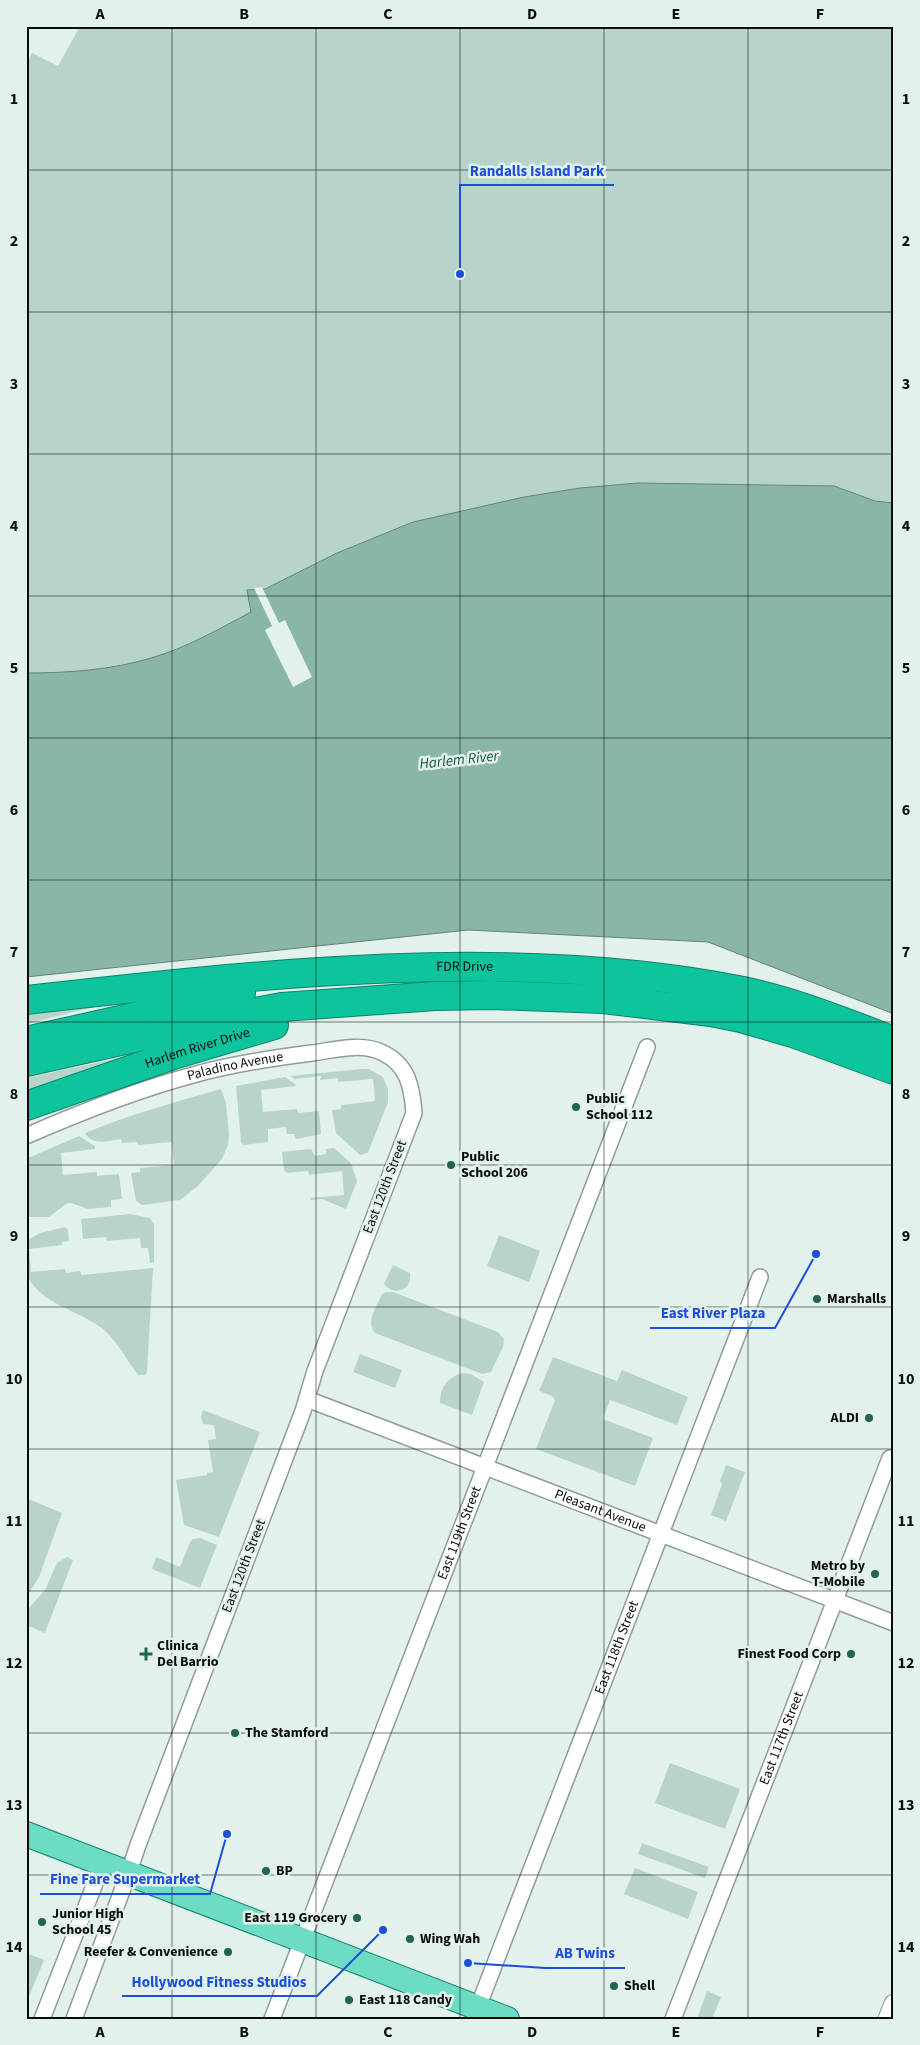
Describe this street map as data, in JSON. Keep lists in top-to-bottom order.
{
  "streets": {
    "highway": ["FDR Drive", "Harlem River Drive"],
    "street": [
      "Paladino Avenue",
      "East 120th Street",
      "Pleasant Avenue",
      "East 119th Street",
      "East 118th Street",
      "East 117th Street"
    ]
  },
  "crossings": [
    ["FDR Drive", "Harlem River Drive"],
    ["Paladino Avenue", "East 120th Street"],
    ["East 120th Street", "Pleasant Avenue"],
    ["Pleasant Avenue", "East 119th Street"],
    ["Pleasant Avenue", "East 118th Street"],
    ["Pleasant Avenue", "East 117th Street"]
  ],
  "water": ["Harlem River"],
  "places": {
    "other": [
      "Randalls Island Park",
      "Public School 112",
      "Public School 206",
      "East River Plaza",
      "Marshalls",
      "ALDI",
      "Metro by T-Mobile",
      "Finest Food Corp",
      "The Stamford",
      "Fine Fare Supermarket",
      "BP",
      "East 119 Grocery",
      "Junior High School 45",
      "Hollywood Fitness Studios",
      "Wing Wah",
      "Reefer & Convenience",
      "AB Twins",
      "Shell",
      "East 118 Candy"
    ],
    "health": ["Clinica Del Barrio"]
  },
  "grid": {
    "columns": [
      "A",
      "B",
      "C",
      "D",
      "E",
      "F"
    ],
    "rows": [
      "1",
      "2",
      "3",
      "4",
      "5",
      "6",
      "7",
      "8",
      "9",
      "10",
      "11",
      "12",
      "13",
      "14"
    ]
  }
}
